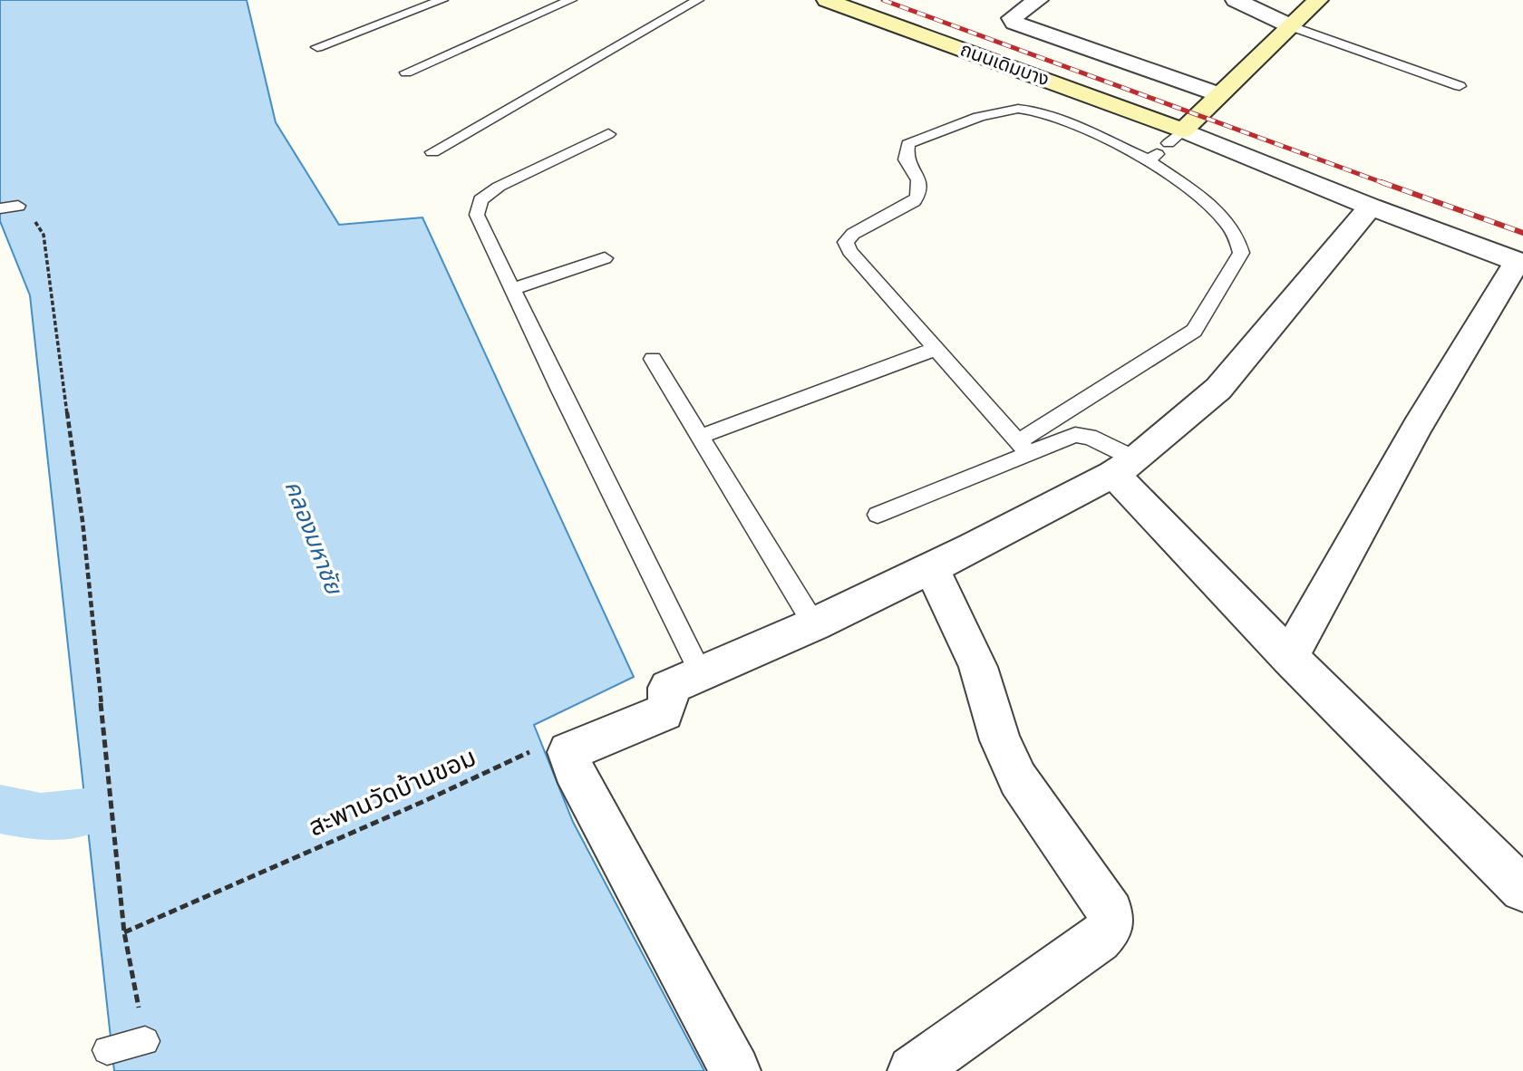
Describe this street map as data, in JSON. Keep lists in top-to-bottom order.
{
  "streets": {
    "street": ["ถนนเดิมบาง"],
    "path": ["สะพานวัดบ้านขอม"]
  },
  "water": ["คลองมหาชัย"]
}
